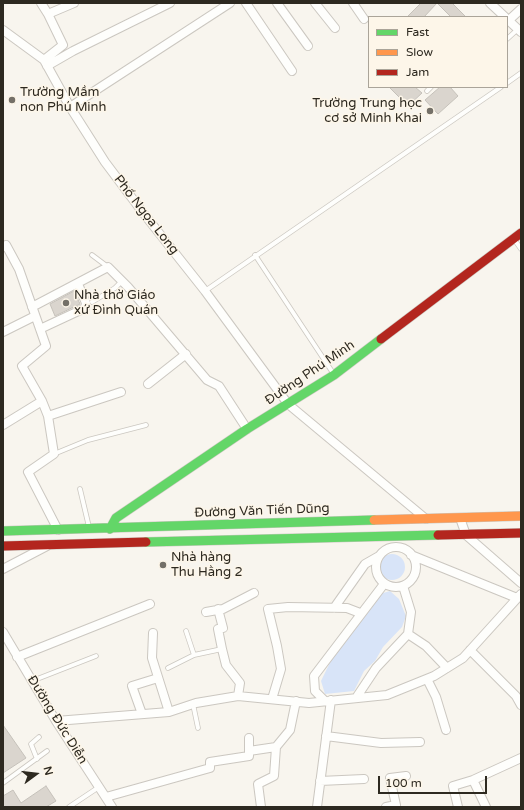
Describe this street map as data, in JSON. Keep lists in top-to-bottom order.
{
  "streets": {
    "main road": ["Đường Phú Minh", "Đường Văn Tiến Dũng"],
    "street": ["Phố Ngọa Long", "Đường Đức Diễn"]
  },
  "crossings": [
    ["Phố Ngọa Long", "Đường Phú Minh"],
    ["Phố Ngọa Long", "Đường Văn Tiến Dũng"],
    ["Đường Phú Minh", "Đường Văn Tiến Dũng"]
  ],
  "places": [
    "Trường Mầm non Phú Minh",
    "Trường Trung học cơ sở Minh Khai",
    "Nhà thờ Giáo xứ Đình Quán",
    "Nhà hàng Thu Hằng 2"
  ],
  "legend": ["Fast", "Slow", "Jam"],
  "scale_bar": "100 m",
  "north": "right"
}
